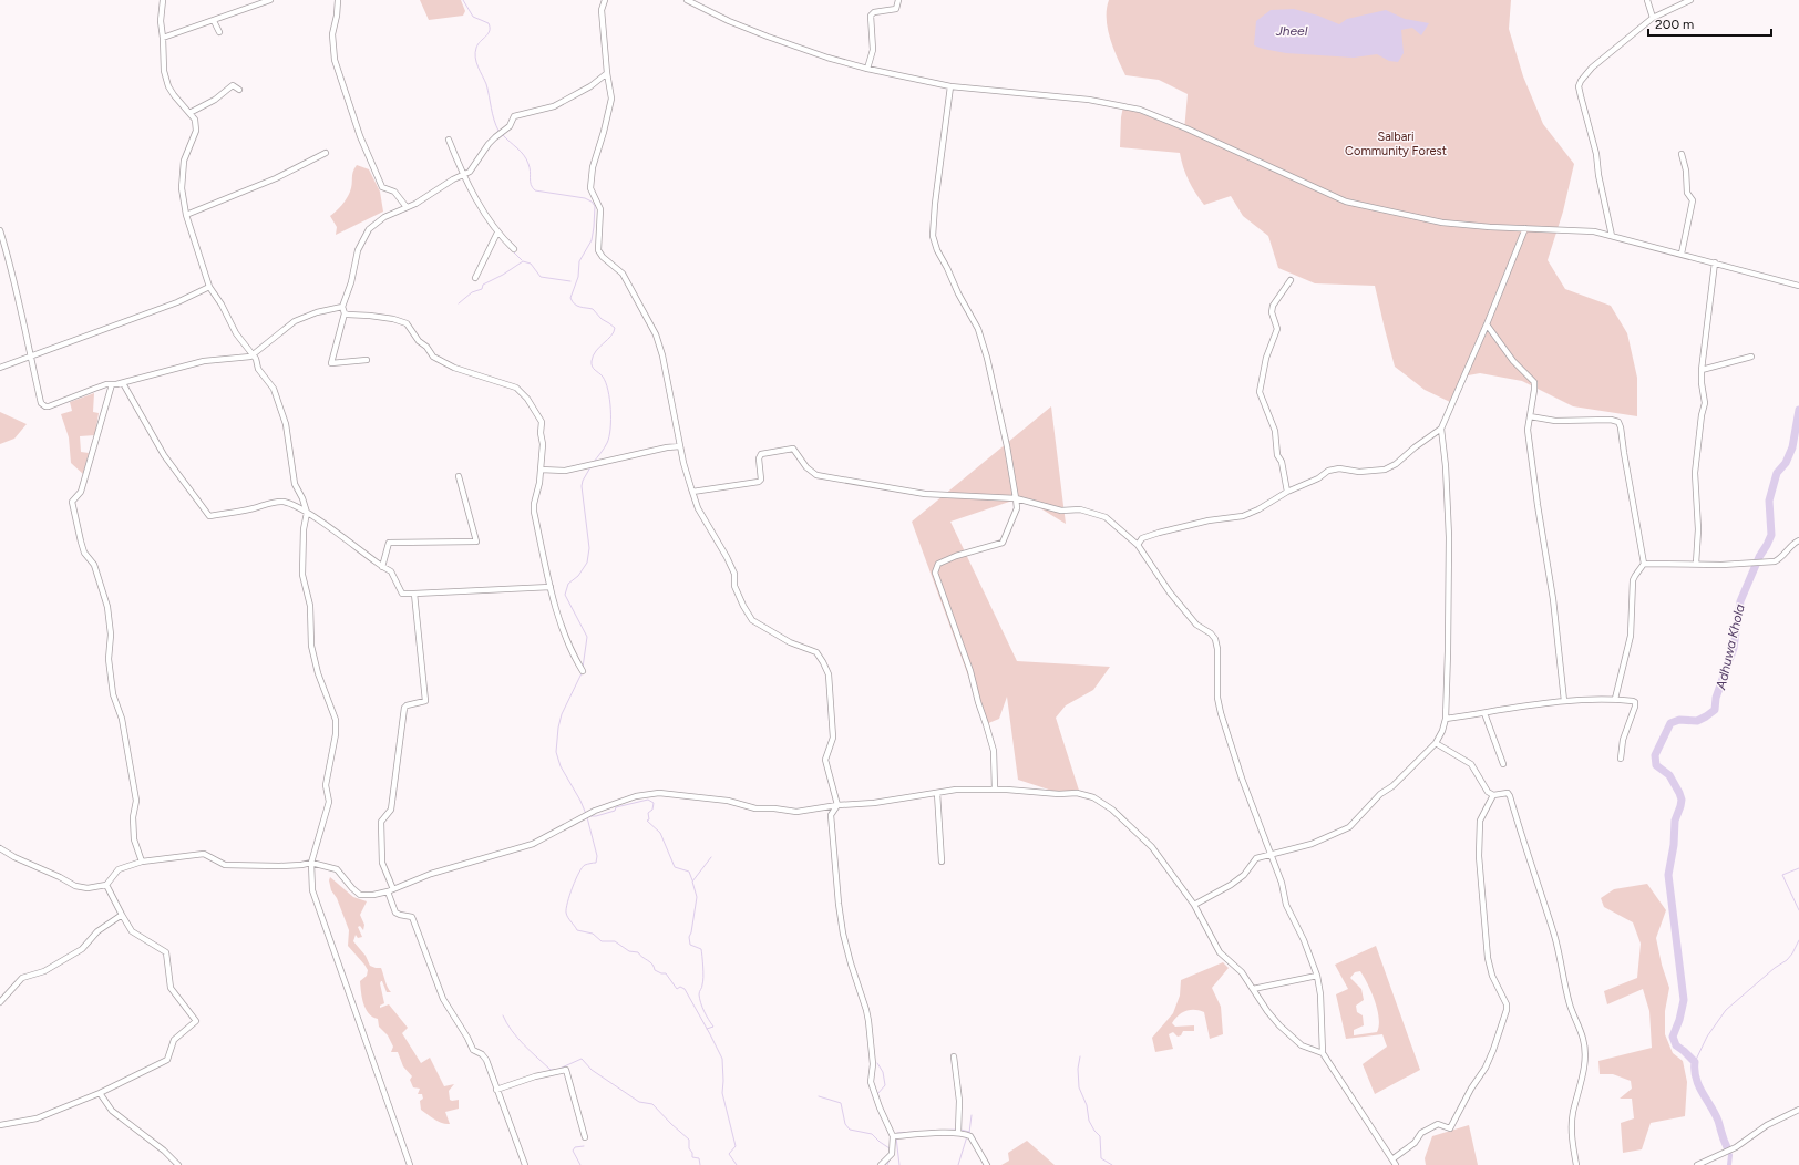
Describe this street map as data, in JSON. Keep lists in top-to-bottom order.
{
  "water": ["Jheel", "Adhuwa Khola"],
  "parks": ["Salbari Community Forest"],
  "scale_bar": "200 m"
}
